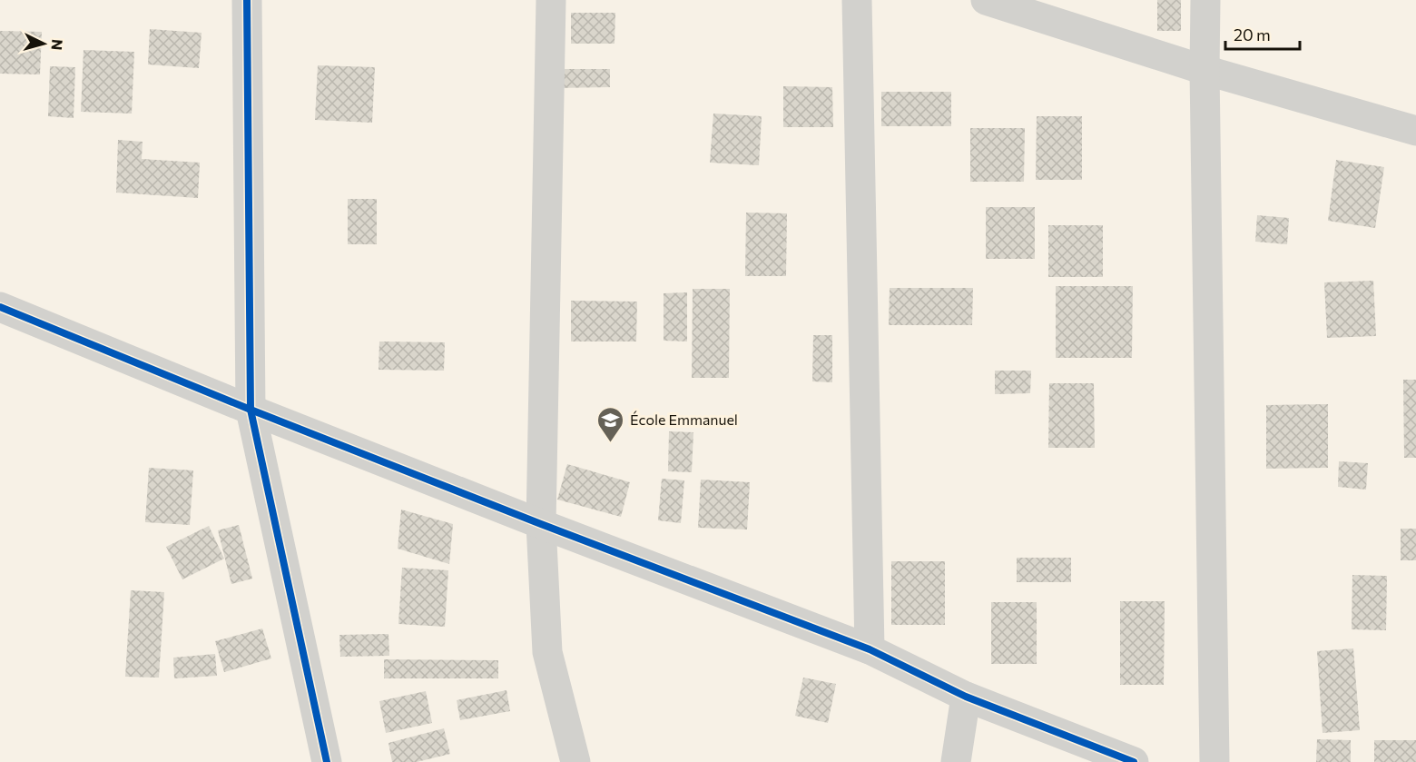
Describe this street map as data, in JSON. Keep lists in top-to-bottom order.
{
  "places": {
    "school or university": ["École Emmanuel"]
  },
  "scale_bar": "20 m",
  "north": "right"
}
